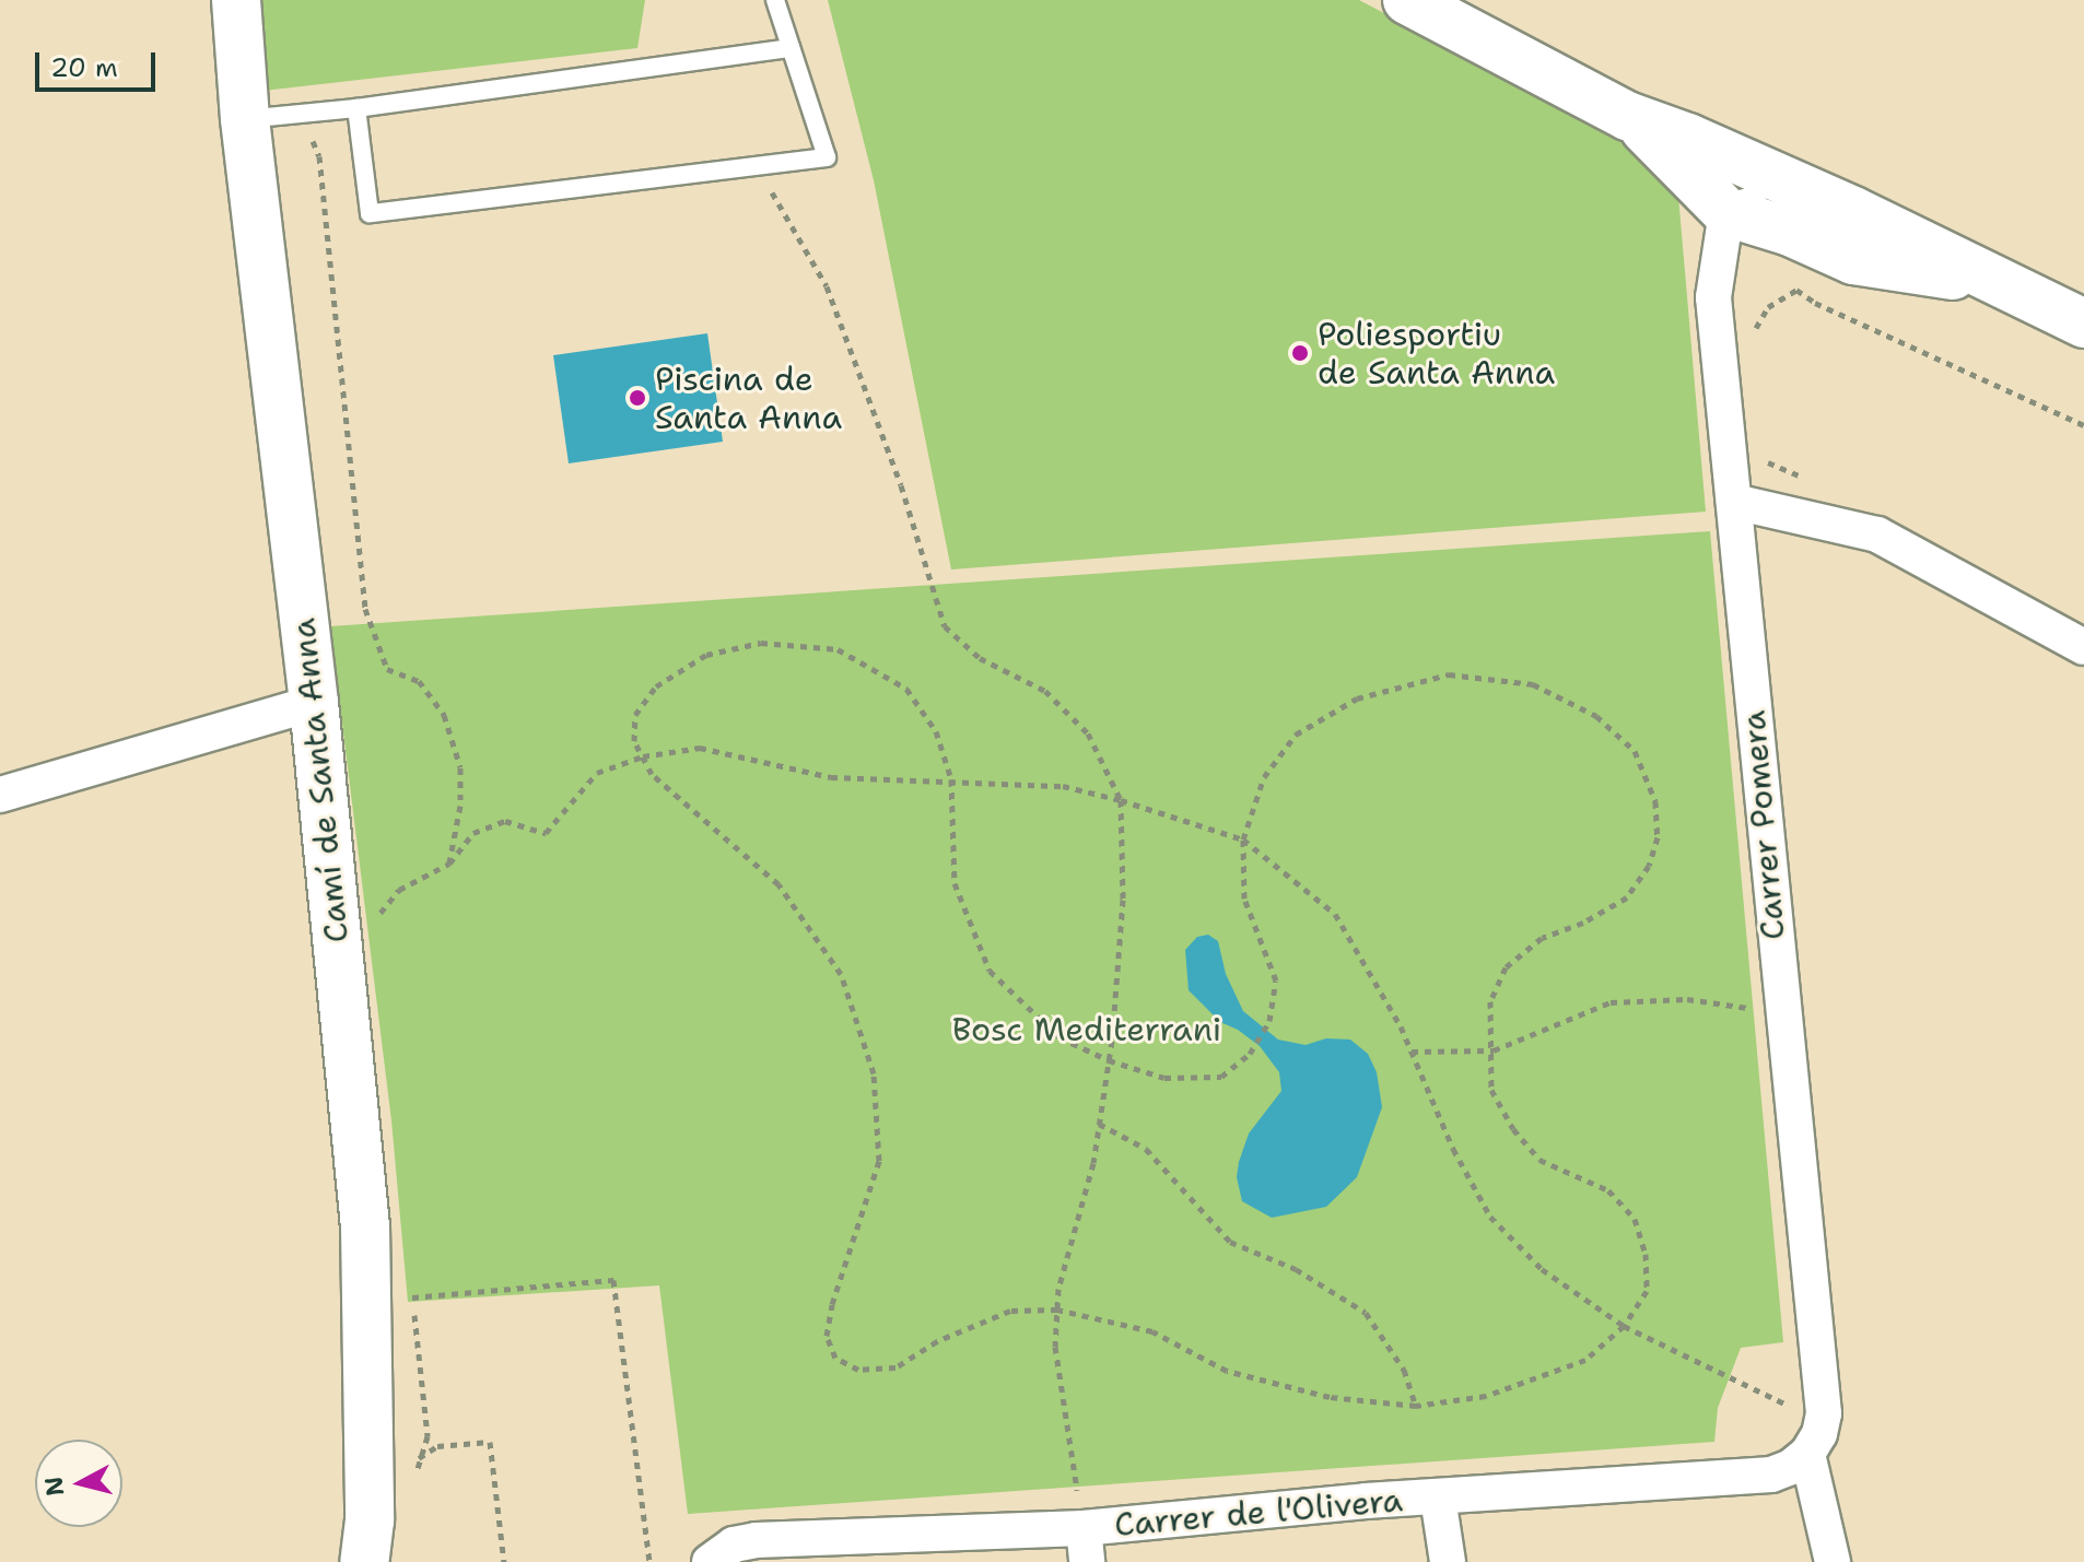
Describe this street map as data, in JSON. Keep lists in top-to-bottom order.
{
  "streets": {
    "street": ["Camí de Santa Anna", "Carrer Pomera", "Carrer de l'Olivera"]
  },
  "crossings": [
    ["Carrer Pomera", "Carrer de l'Olivera"]
  ],
  "parks": ["Bosc Mediterrani"],
  "places": ["Poliesportiu de Santa Anna", "Piscina de Santa Anna"],
  "scale_bar": "20 m",
  "north": "left"
}
